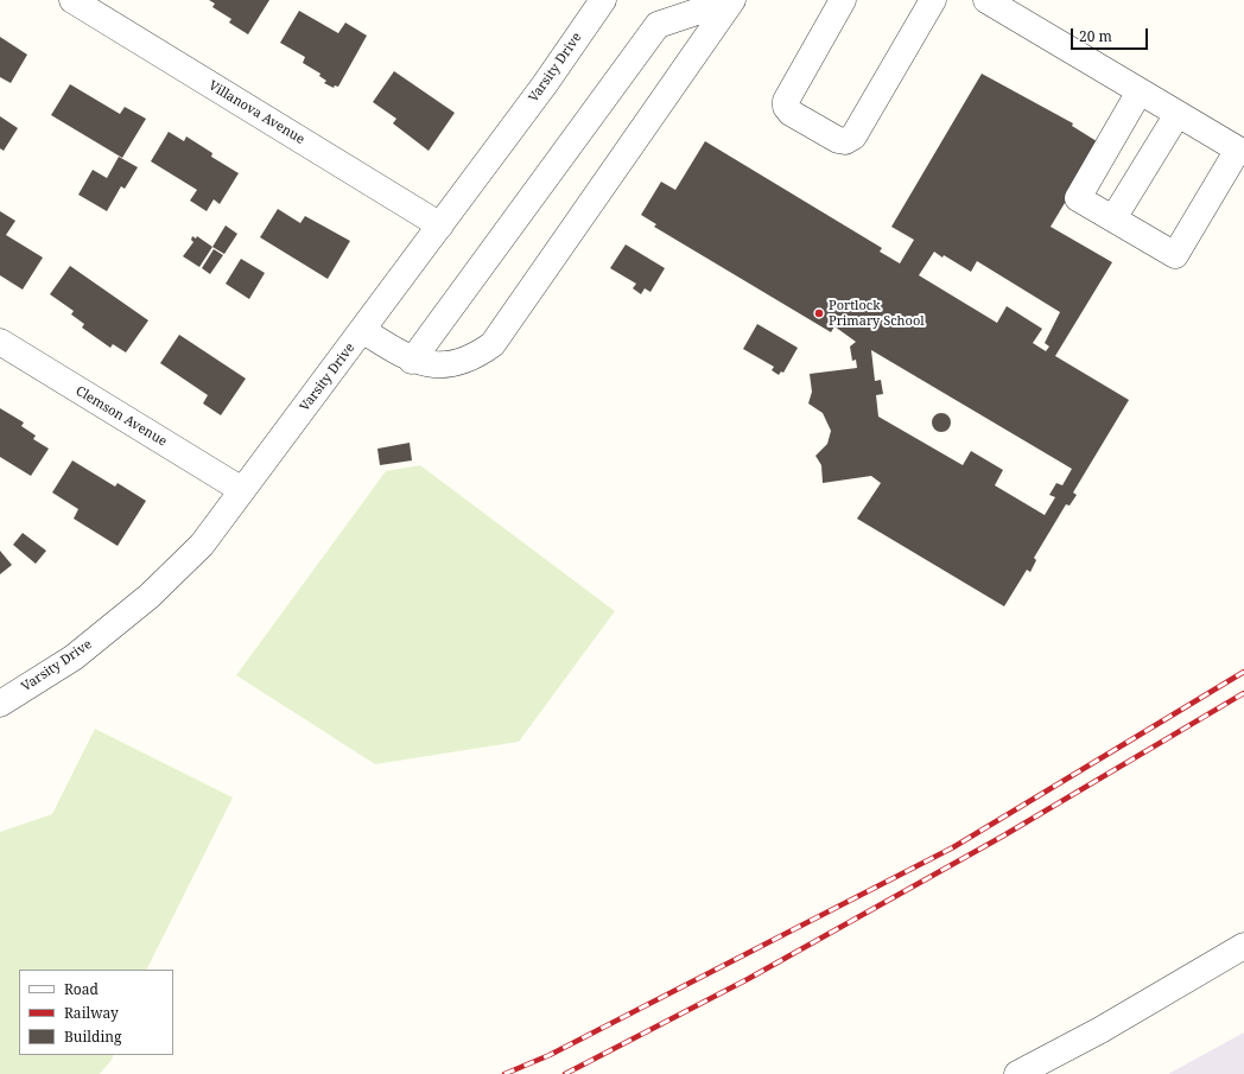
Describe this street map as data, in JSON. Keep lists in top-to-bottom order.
{
  "streets": {
    "street": ["Varsity Drive", "Villanova Avenue", "Clemson Avenue"]
  },
  "crossings": [
    ["Varsity Drive", "Villanova Avenue"],
    ["Varsity Drive", "Clemson Avenue"]
  ],
  "places": ["Portlock Primary School"],
  "legend": ["Road", "Railway", "Building"],
  "scale_bar": "20 m"
}
